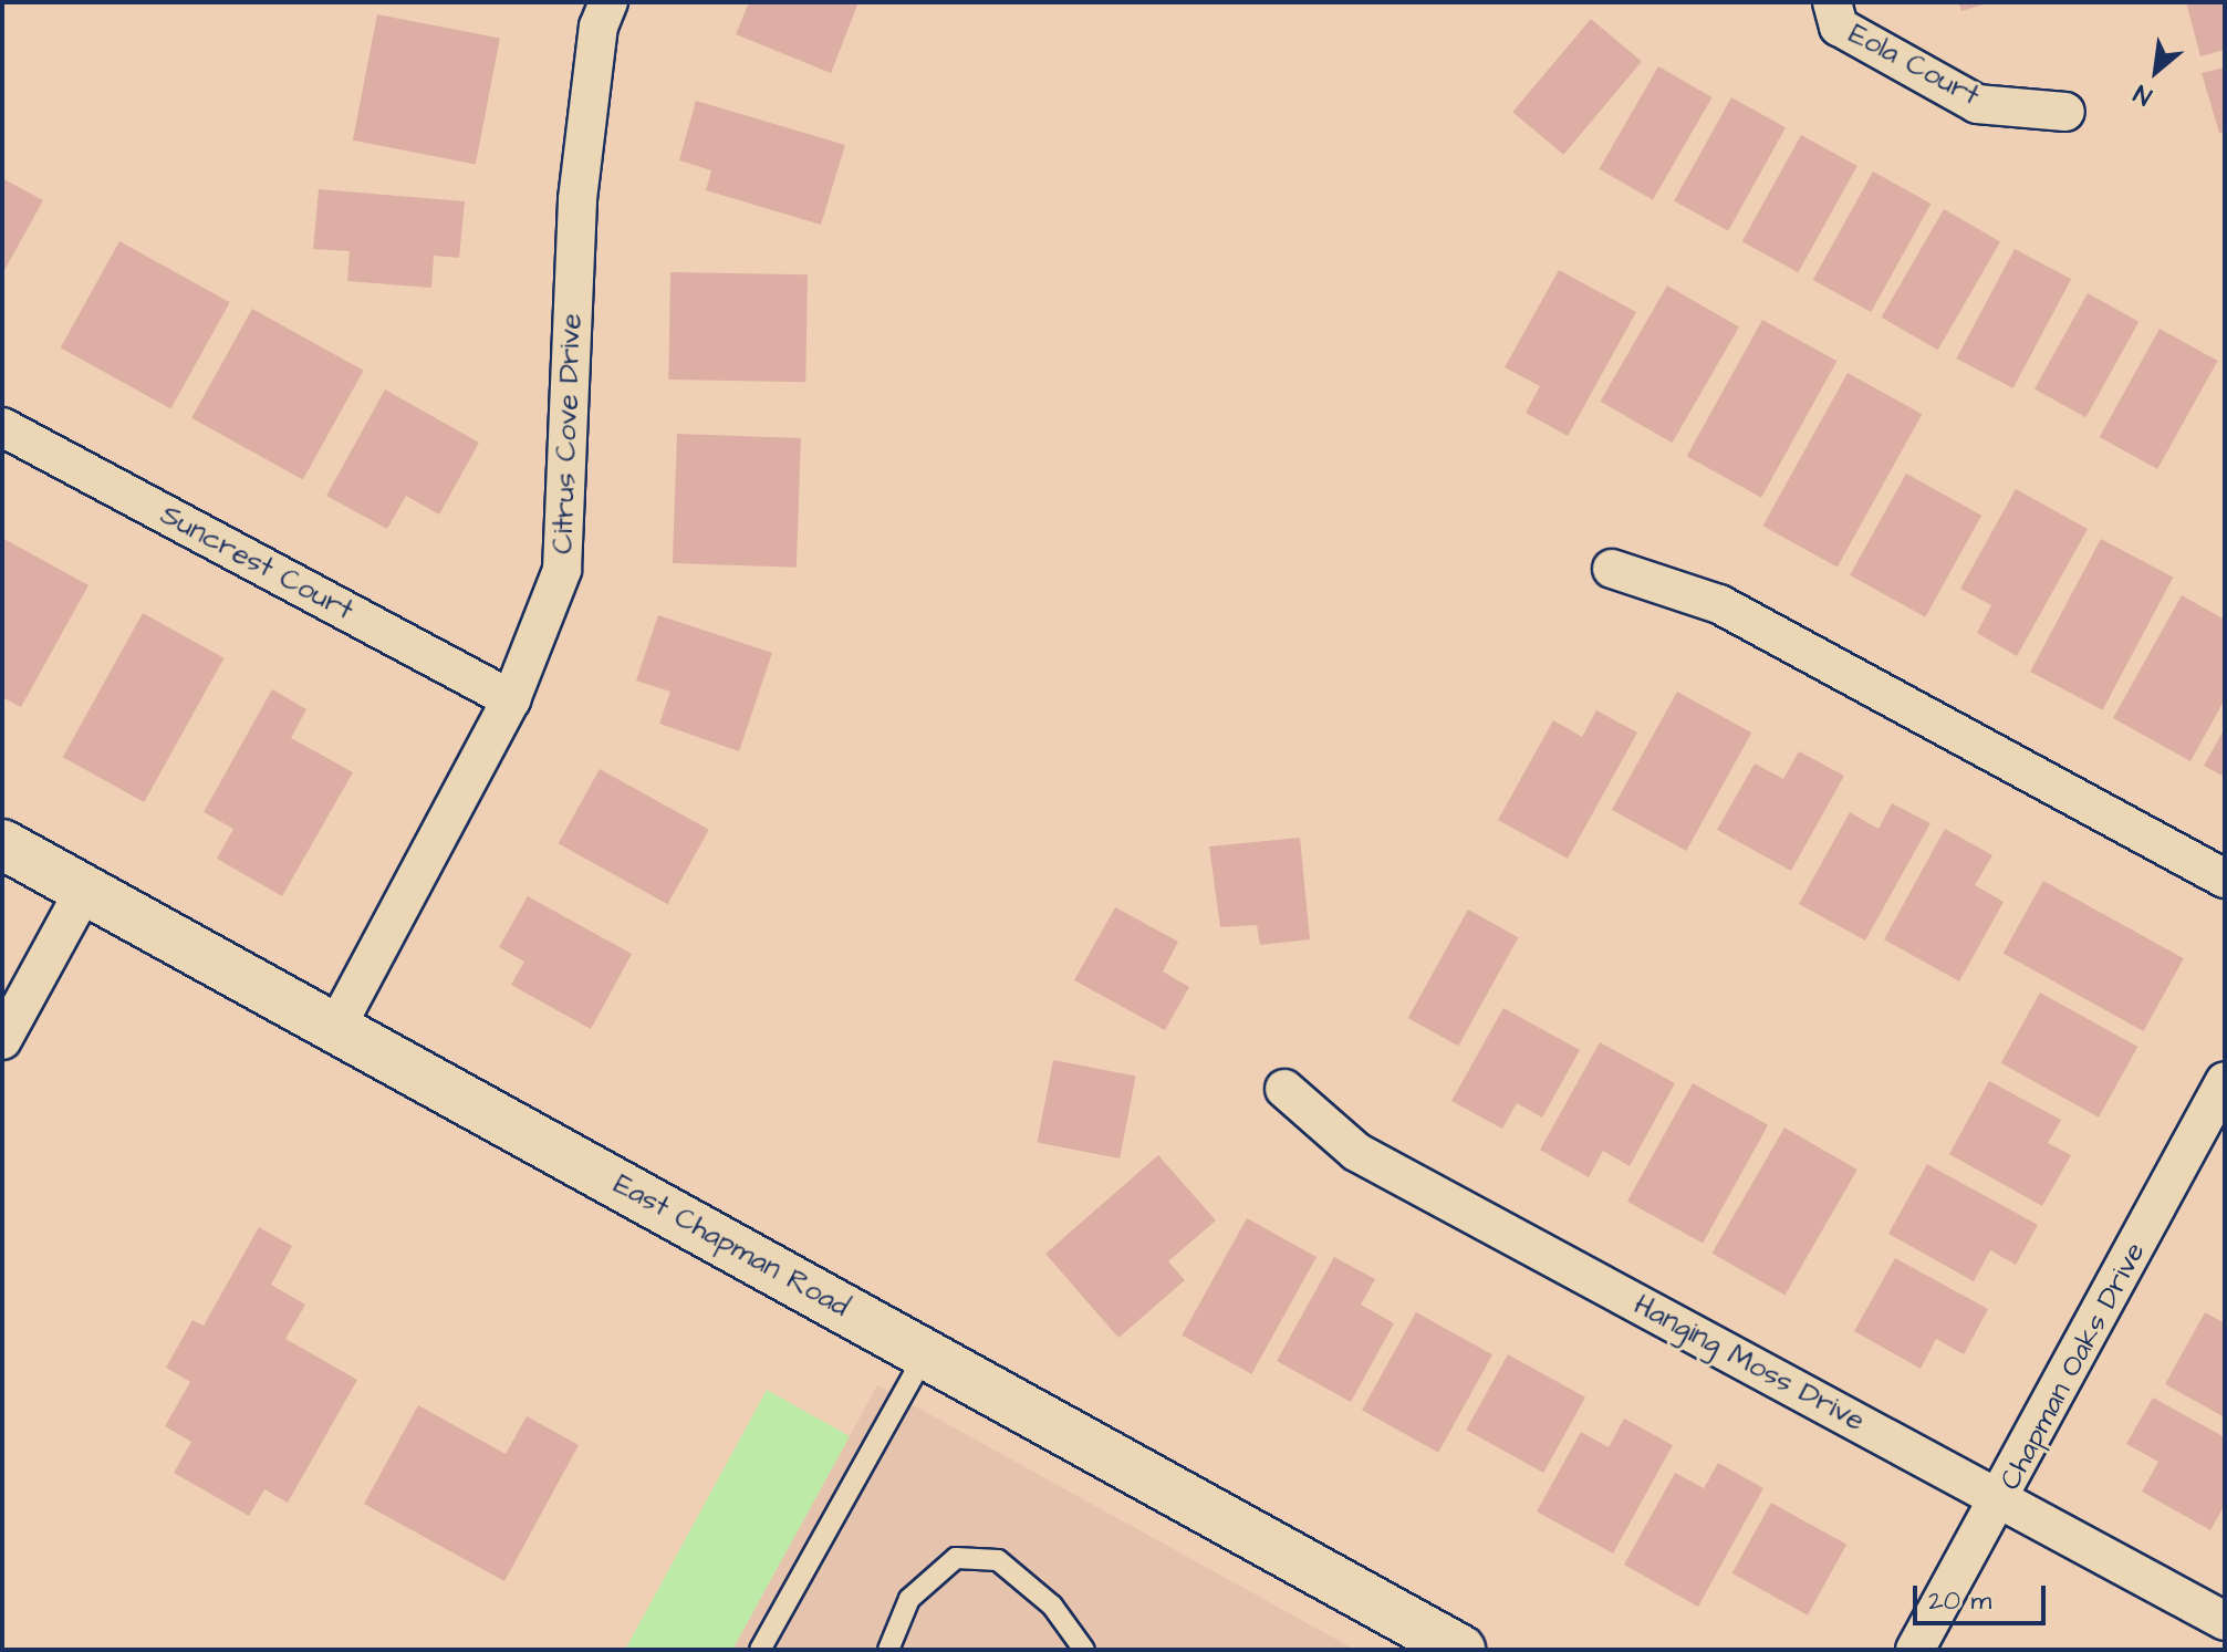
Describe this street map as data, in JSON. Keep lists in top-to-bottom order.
{
  "streets": {
    "street": [
      "Eola Court",
      "Citrus Cove Drive",
      "Suncrest Court",
      "East Chapman Road",
      "Hanging Moss Drive",
      "Chapman Oaks Drive"
    ]
  },
  "crossings": [
    ["Citrus Cove Drive", "Suncrest Court"],
    ["Citrus Cove Drive", "East Chapman Road"],
    ["Hanging Moss Drive", "Chapman Oaks Drive"]
  ],
  "scale_bar": "20 m",
  "north": "bottom left"
}
